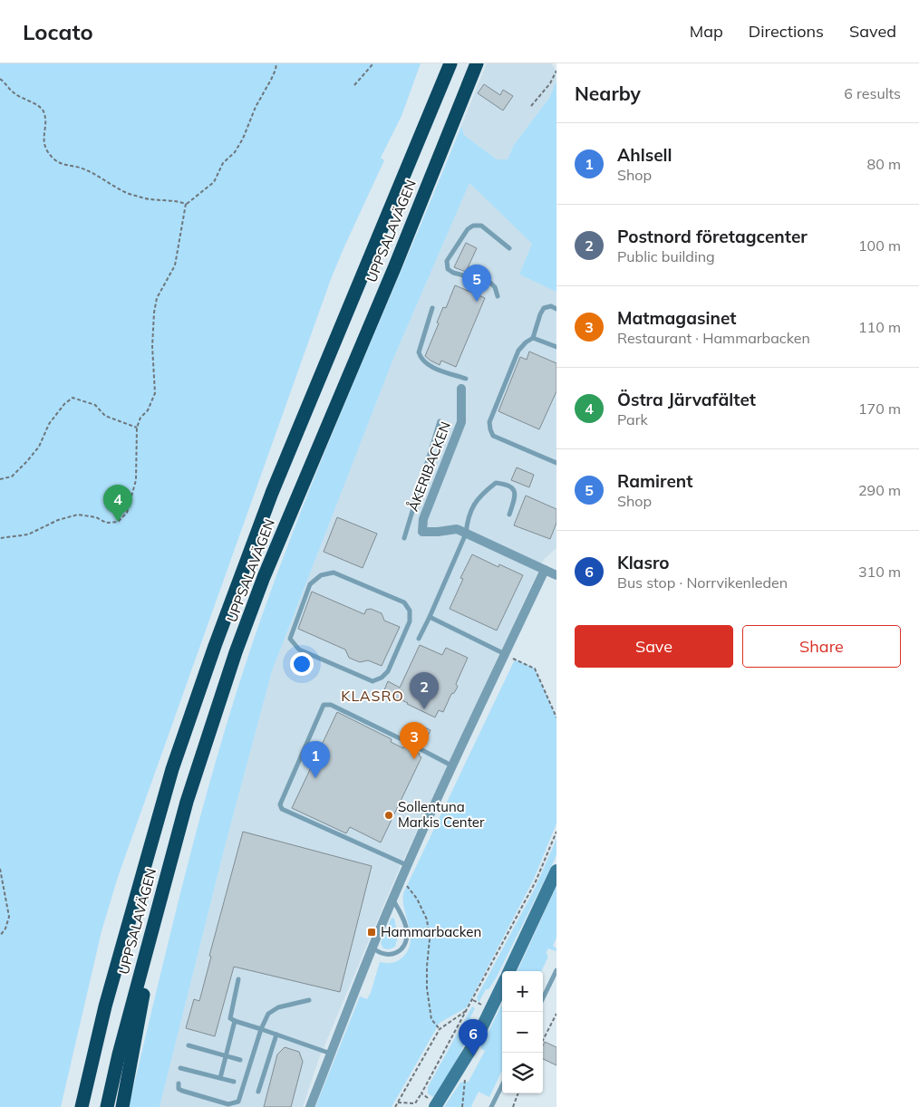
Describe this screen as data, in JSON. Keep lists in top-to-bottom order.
{
  "streets": {
    "highway": ["UPPSALAVÄGEN"],
    "street": ["ÅKERIBACKEN"]
  },
  "districts": ["KLASRO"],
  "places": {
    "other": ["Sollentuna Markis Center"],
    "transit": ["Hammarbacken"]
  },
  "page": {
    "header": "Locato",
    "nav": ["Map", "Directions", "Saved"],
    "heading": ["Nearby", "6 results"],
    "list": [
      {
        "mark": "1",
        "name": "Ahlsell",
        "note": "Shop",
        "value": "80 m"
      },
      {
        "mark": "2",
        "name": "Postnord företagcenter",
        "note": "Public building",
        "value": "100 m"
      },
      {
        "mark": "3",
        "name": "Matmagasinet",
        "note": "Restaurant · Hammarbacken",
        "value": "110 m"
      },
      {
        "mark": "4",
        "name": "Östra Järvafältet",
        "note": "Park",
        "value": "170 m"
      },
      {
        "mark": "5",
        "name": "Ramirent",
        "note": "Shop",
        "value": "290 m"
      },
      {
        "mark": "6",
        "name": "Klasro",
        "note": "Bus stop · Norrvikenleden",
        "value": "310 m"
      }
    ],
    "pins": [
      "5",
      "4",
      "2",
      "3",
      "1",
      "6"
    ],
    "buttons": ["Save", "Share"],
    "map_buttons": ["+", "−"]
  }
}
